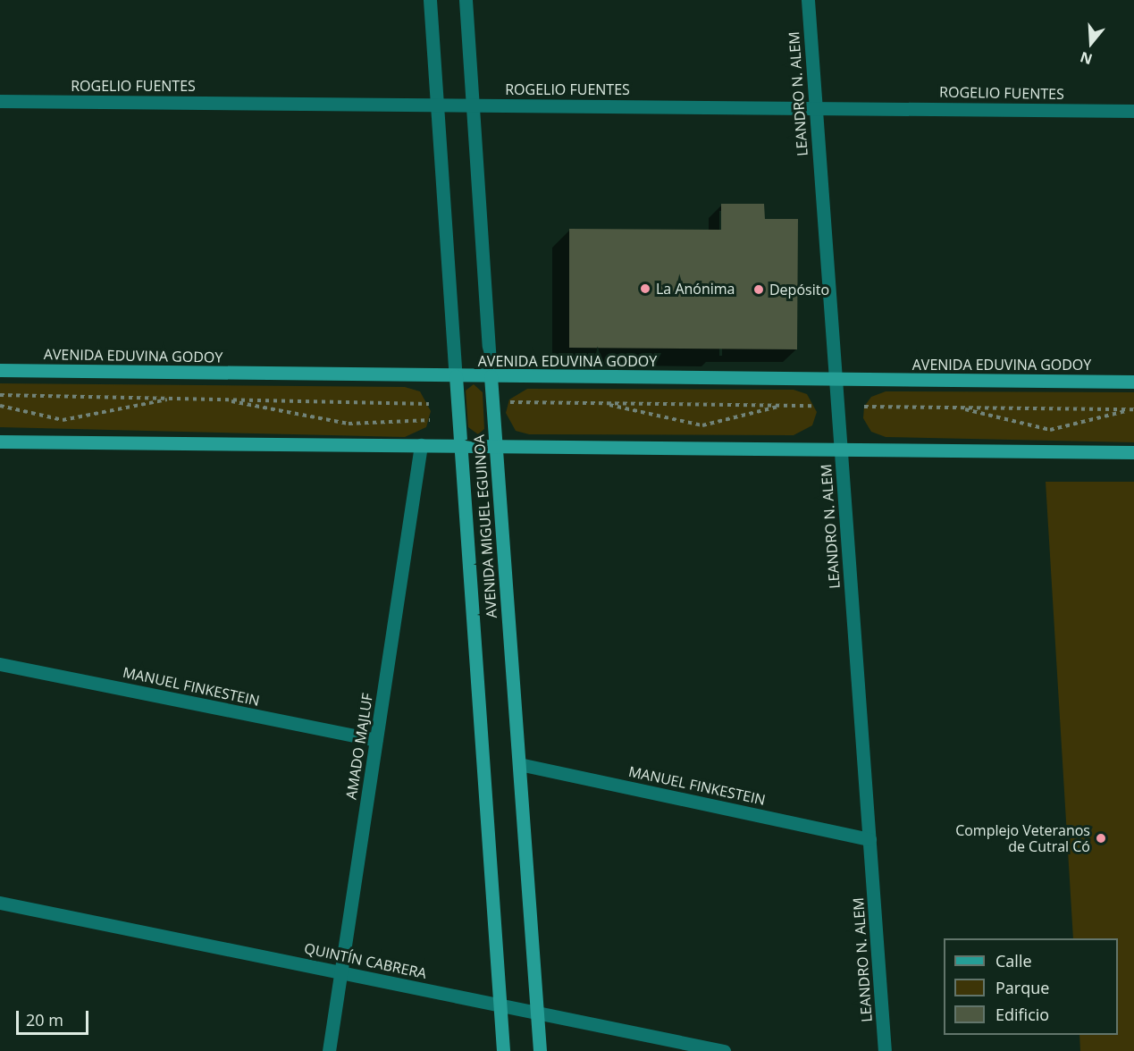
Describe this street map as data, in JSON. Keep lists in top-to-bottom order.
{
  "streets": {
    "main road": ["AVENIDA EDUVINA GODOY", "AVENIDA MIGUEL EGUINOA"],
    "street": [
      "ROGELIO FUENTES",
      "LEANDRO N. ALEM",
      "MANUEL FINKESTEIN",
      "AMADO MAJLUF",
      "QUINTÍN CABRERA"
    ]
  },
  "crossings": [
    ["ROGELIO FUENTES", "LEANDRO N. ALEM"],
    ["ROGELIO FUENTES", "AVENIDA MIGUEL EGUINOA"],
    ["LEANDRO N. ALEM", "AVENIDA EDUVINA GODOY"],
    ["LEANDRO N. ALEM", "MANUEL FINKESTEIN"],
    ["AVENIDA EDUVINA GODOY", "AVENIDA MIGUEL EGUINOA"],
    ["AVENIDA MIGUEL EGUINOA", "MANUEL FINKESTEIN"],
    ["AVENIDA MIGUEL EGUINOA", "QUINTÍN CABRERA"],
    ["MANUEL FINKESTEIN", "AMADO MAJLUF"],
    ["AMADO MAJLUF", "QUINTÍN CABRERA"]
  ],
  "places": ["La Anónima", "Depósito", "Complejo Veteranos de Cutral Có"],
  "legend": ["Calle", "Parque", "Edificio"],
  "scale_bar": "20 m",
  "north": "bottom"
}
